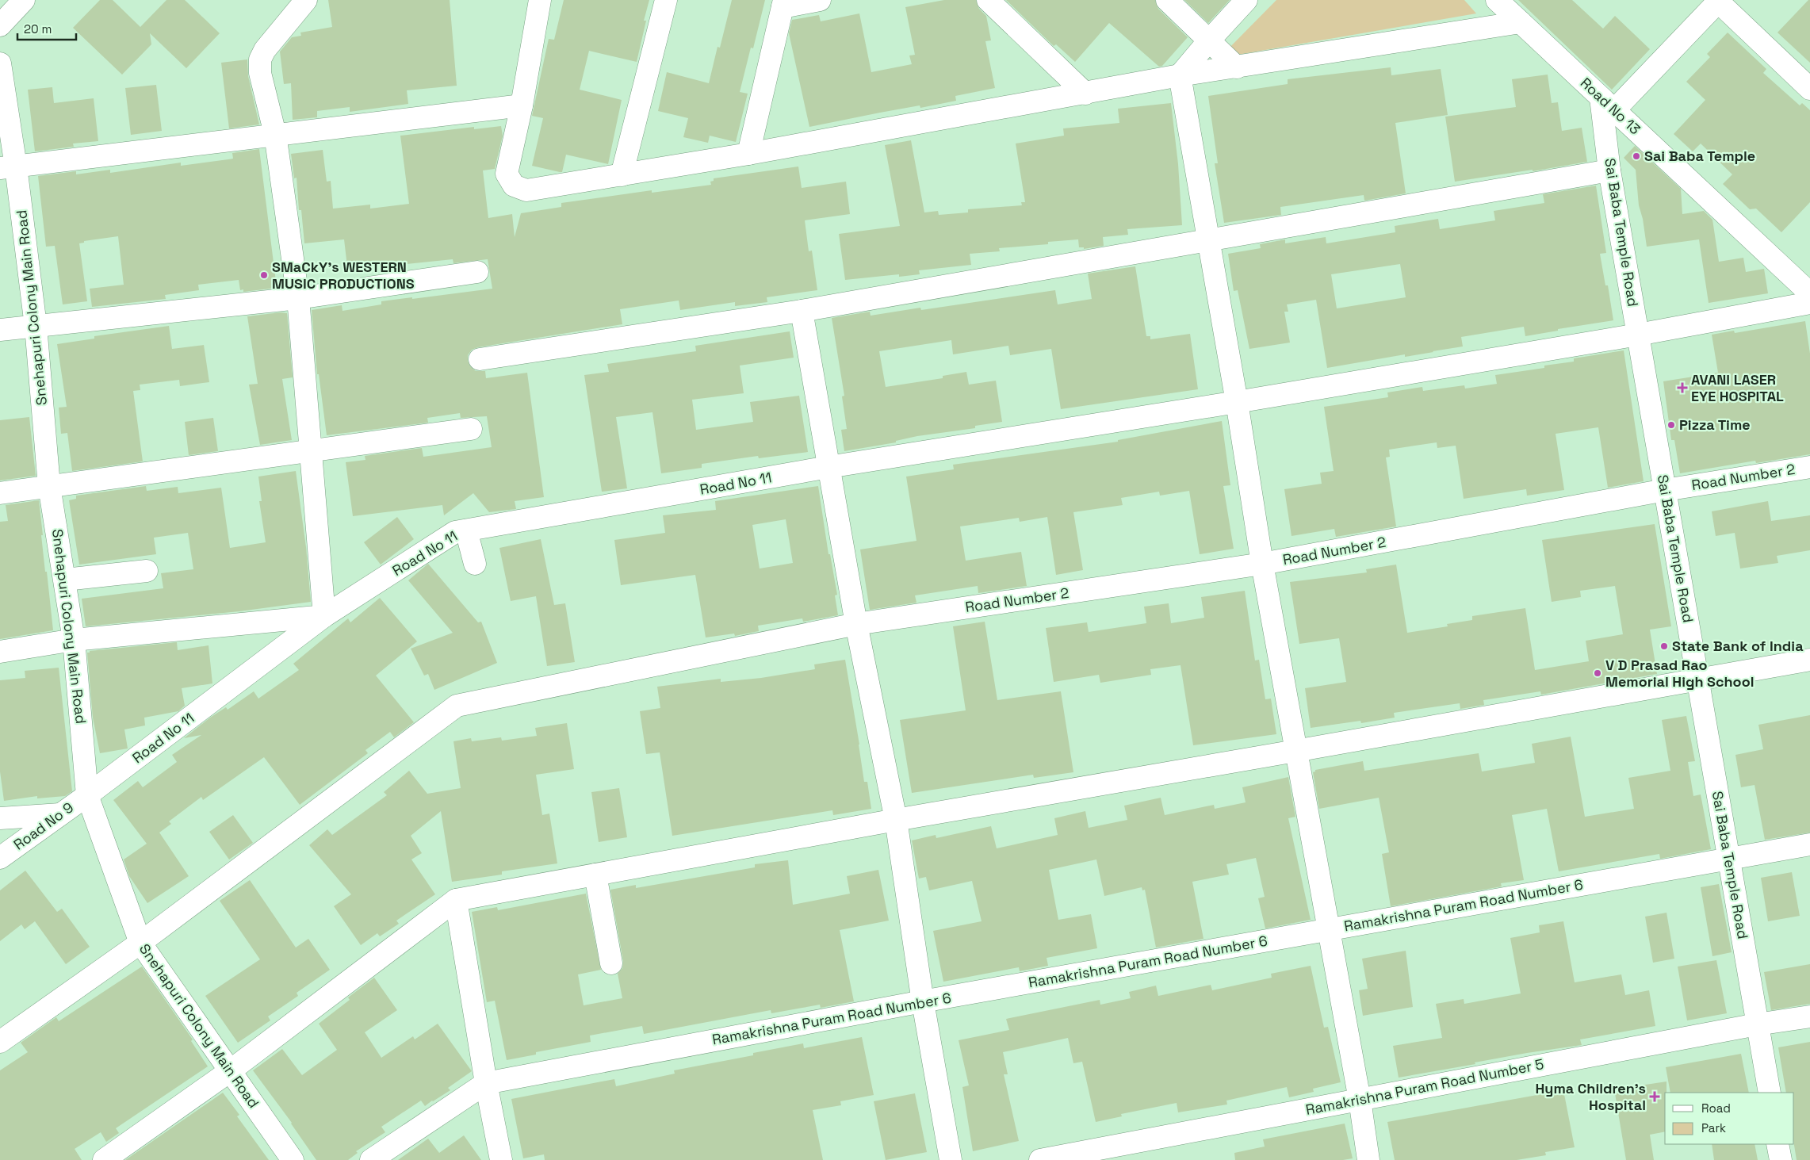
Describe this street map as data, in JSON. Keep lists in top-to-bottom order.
{
  "streets": {
    "main road": [
      "Road No 13",
      "Sai Baba Temple Road",
      "Snehapuri Colony Main Road",
      "Road Number 2",
      "Road No 11",
      "Road No 9",
      "Ramakrishna Puram Road Number 6",
      "Ramakrishna Puram Road Number 5"
    ]
  },
  "crossings": [
    ["Road No 13", "Sai Baba Temple Road"],
    ["Sai Baba Temple Road", "Road Number 2"],
    ["Sai Baba Temple Road", "Road No 11"],
    ["Sai Baba Temple Road", "Ramakrishna Puram Road Number 6"],
    ["Sai Baba Temple Road", "Ramakrishna Puram Road Number 5"],
    ["Snehapuri Colony Main Road", "Road Number 2"],
    ["Snehapuri Colony Main Road", "Road No 11"],
    ["Snehapuri Colony Main Road", "Road No 9"],
    ["Road No 11", "Road No 9"]
  ],
  "places": {
    "other": [
      "Sai Baba Temple",
      "SMaCkY's WESTERN MUSIC PRODUCTIONS",
      "Pizza Time",
      "State Bank of India",
      "V D Prasad Rao Memorial High School"
    ],
    "health": ["AVANI LASER EYE HOSPITAL", "Hyma Children's Hospital"]
  },
  "legend": ["Road", "Park"],
  "scale_bar": "20 m"
}
